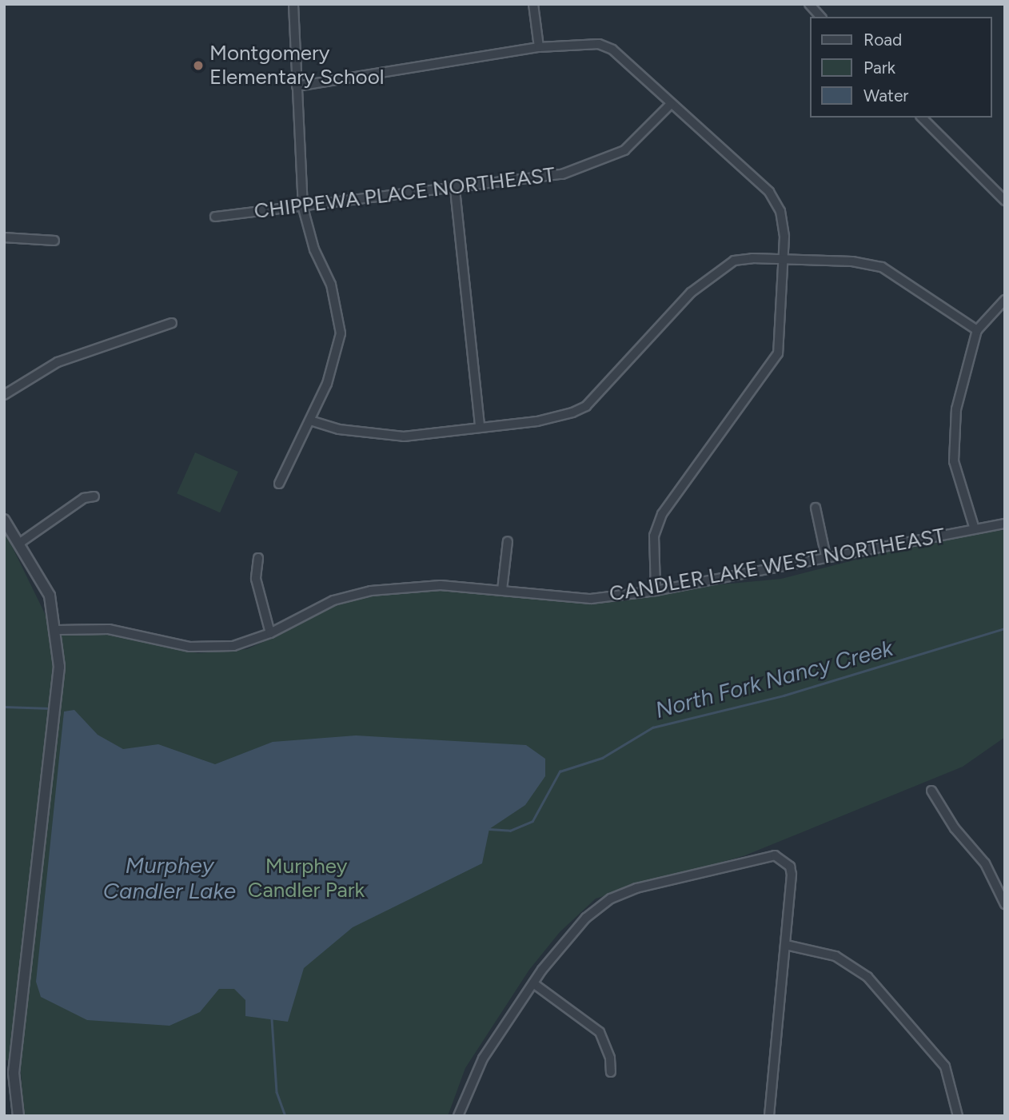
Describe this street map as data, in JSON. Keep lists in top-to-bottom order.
{
  "streets": {
    "street": ["CHIPPEWA PLACE NORTHEAST", "CANDLER LAKE WEST NORTHEAST"]
  },
  "water": ["North Fork Nancy Creek", "Murphey Candler Lake"],
  "parks": ["Murphey Candler Park"],
  "places": ["Montgomery Elementary School"],
  "legend": ["Road", "Park", "Water"]
}
